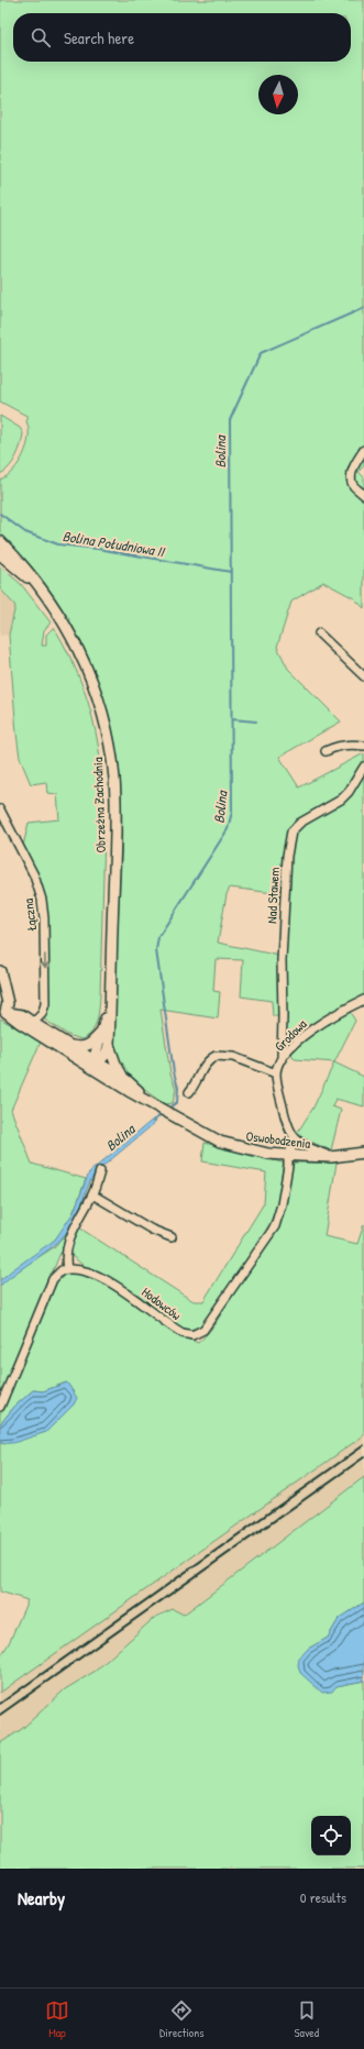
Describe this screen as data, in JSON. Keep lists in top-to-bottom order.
{
  "streets": {
    "street": [
      "Obrzeżna Zachodnia",
      "Nad Stawem",
      "Łączna",
      "Grodowa",
      "Oswobodzenia",
      "Hodowców"
    ]
  },
  "crossings": [
    ["Obrzeżna Zachodnia", "Oswobodzenia"],
    ["Nad Stawem", "Grodowa"],
    ["Łączna", "Oswobodzenia"],
    ["Oswobodzenia", "Hodowców"]
  ],
  "one_way": ["Łączna"],
  "water": ["Bolina", "Bolina Południowa II"],
  "north": "bottom",
  "page": {
    "search": "Search here",
    "heading": ["Nearby", "0 results"],
    "nav": ["Map", "Directions", "Saved"]
  }
}
